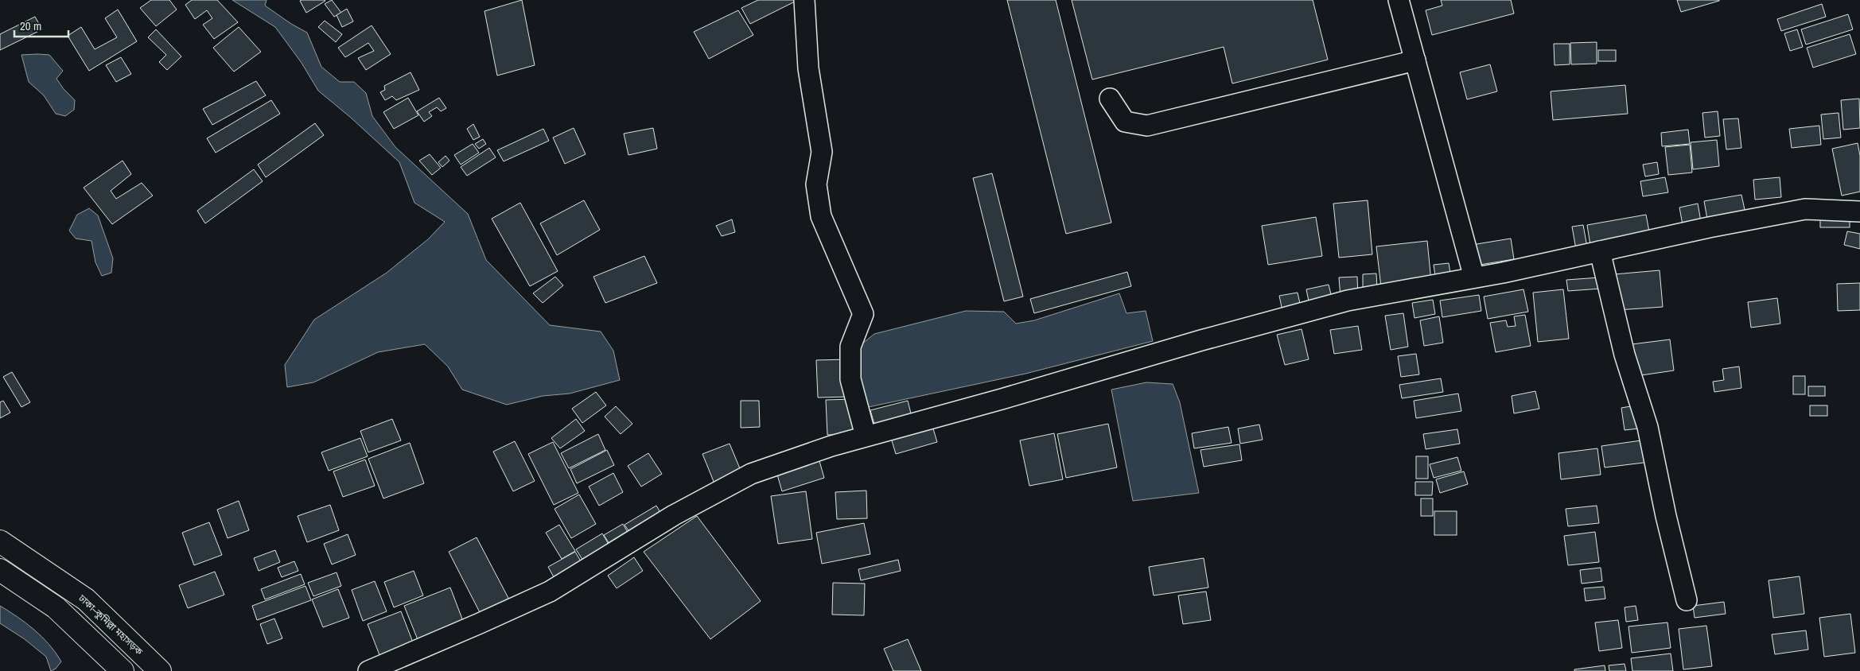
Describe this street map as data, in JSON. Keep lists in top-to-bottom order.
{
  "streets": {
    "highway": ["ঢাকা–কুমিল্লা মহাসড়ক"]
  },
  "scale_bar": "20 m"
}
